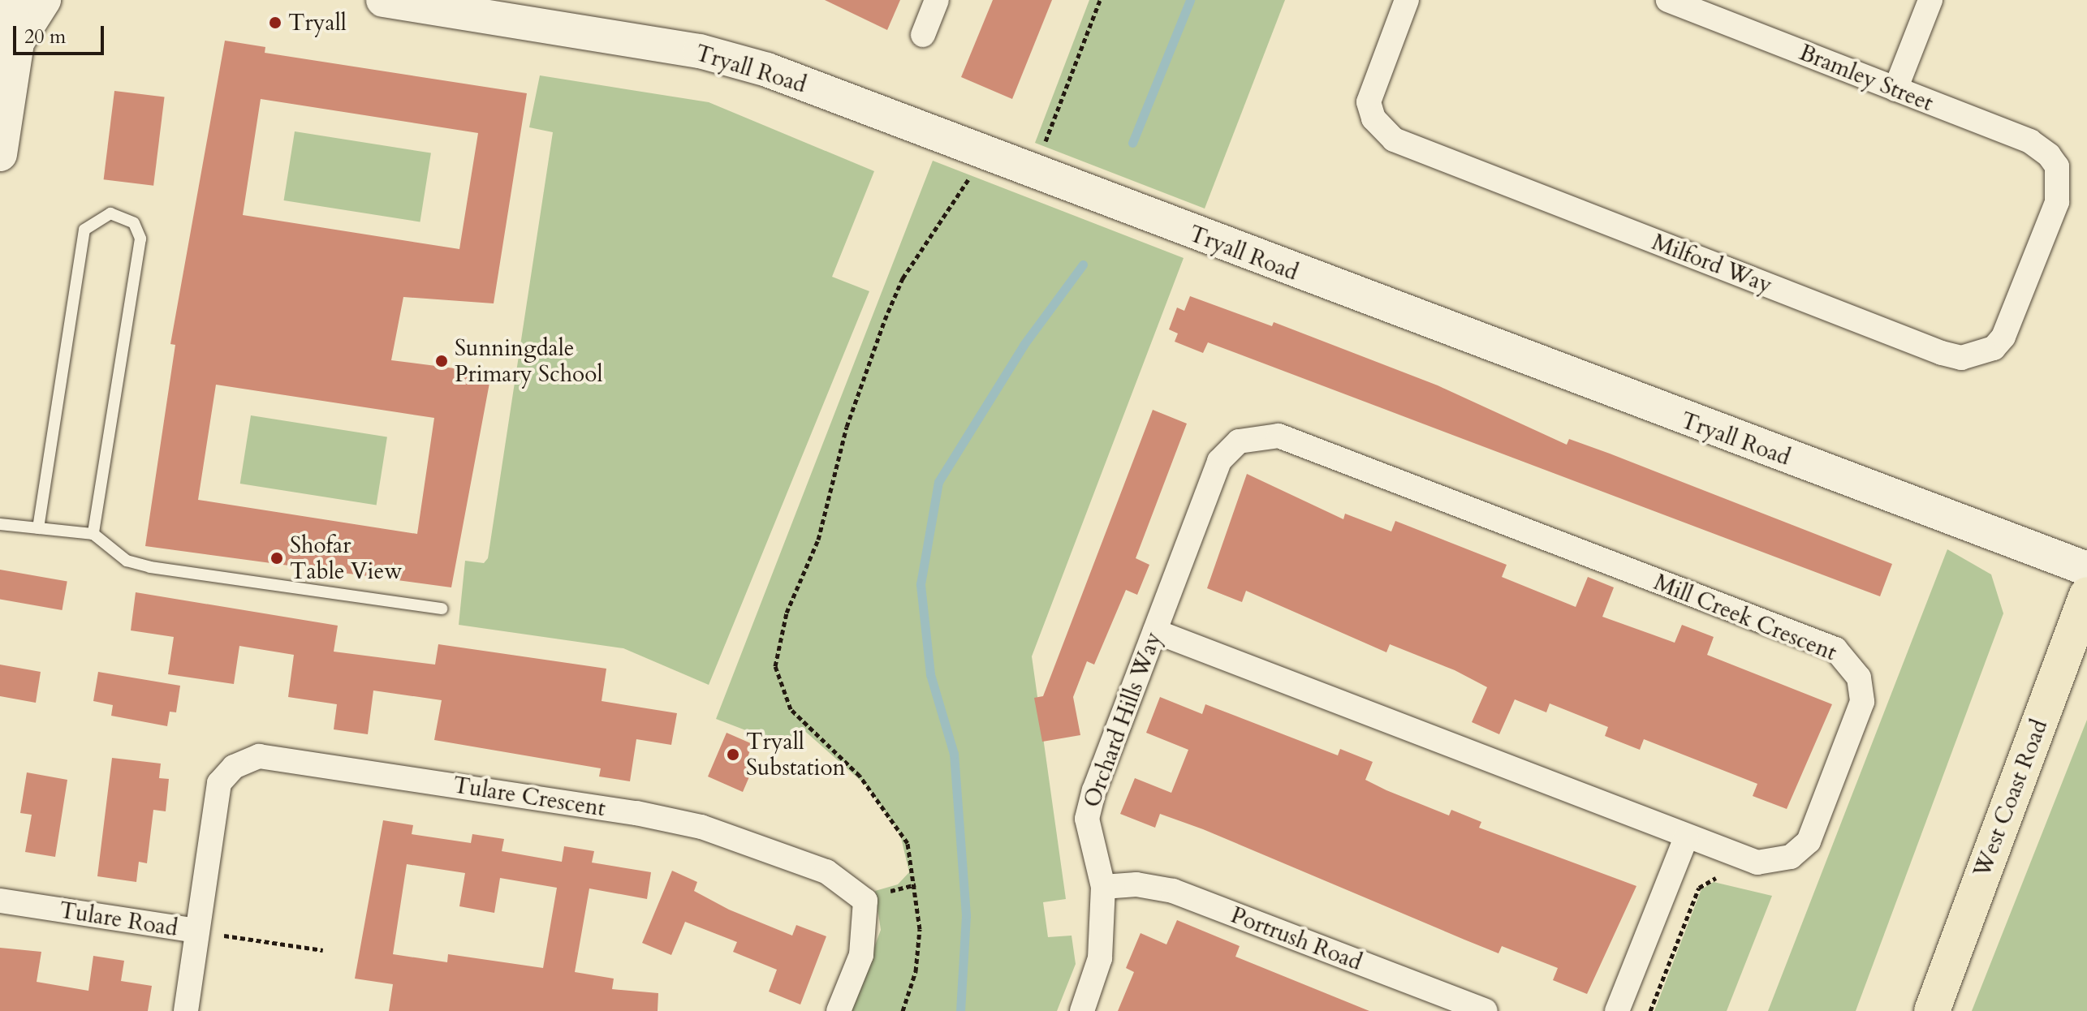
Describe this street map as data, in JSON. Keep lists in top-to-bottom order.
{
  "streets": {
    "main road": ["West Coast Road"],
    "street": [
      "Tryall Road",
      "Bramley Street",
      "Milford Way",
      "Mill Creek Crescent",
      "Orchard Hills Way",
      "Tulare Crescent",
      "Tulare Road",
      "Portrush Road"
    ]
  },
  "crossings": [
    ["Bramley Street", "Milford Way"],
    ["Mill Creek Crescent", "Orchard Hills Way"],
    ["Orchard Hills Way", "Portrush Road"],
    ["Tulare Crescent", "Tulare Road"]
  ],
  "places": [
    "Tryall",
    "Sunningdale Primary School",
    "Shofar Table View",
    "Tryall Substation"
  ],
  "scale_bar": "20 m"
}
